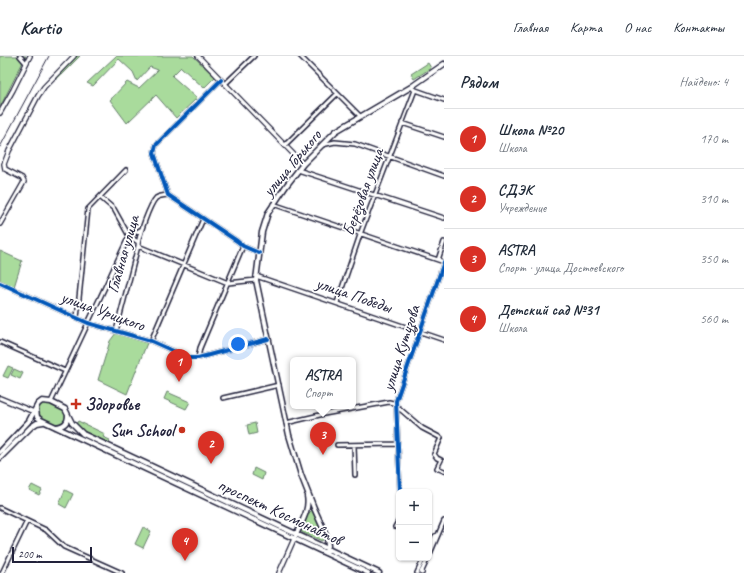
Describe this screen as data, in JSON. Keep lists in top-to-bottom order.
{
  "streets": {
    "main road": ["улица Горького", "проспект Космонавтов"],
    "street": [
      "Берёзовая улица",
      "Главная улица",
      "улица Победы",
      "улица Урицкого",
      "улица Кутузова"
    ]
  },
  "crossings": [
    ["улица Горького", "улица Победы"],
    ["Берёзовая улица", "улица Победы"],
    ["Главная улица", "улица Урицкого"],
    ["улица Победы", "улица Кутузова"]
  ],
  "places": {
    "health": ["Здоровье"],
    "other": ["Sun School"]
  },
  "scale_bar": "200 m",
  "page": {
    "header": "Kartio",
    "nav": [
      "Главная",
      "Карта",
      "О нас",
      "Контакты"
    ],
    "heading": ["Рядом", "Найдено: 4"],
    "list": [
      {
        "mark": "1",
        "name": "Школа №20",
        "note": "Школа",
        "value": "170 m"
      },
      {
        "mark": "2",
        "name": "СДЭК",
        "note": "Учреждение",
        "value": "310 m"
      },
      {
        "mark": "3",
        "name": "ASTRA",
        "note": "Спорт · улица Достоевского",
        "value": "350 m"
      },
      {
        "mark": "4",
        "name": "Детский сад №31",
        "note": "Школа",
        "value": "560 m"
      }
    ],
    "pins": [
      "1",
      "3",
      "2",
      "4"
    ],
    "popup": ["ASTRA", "Спорт"],
    "map_buttons": ["+", "−"],
    "scale": "200 m"
  }
}
